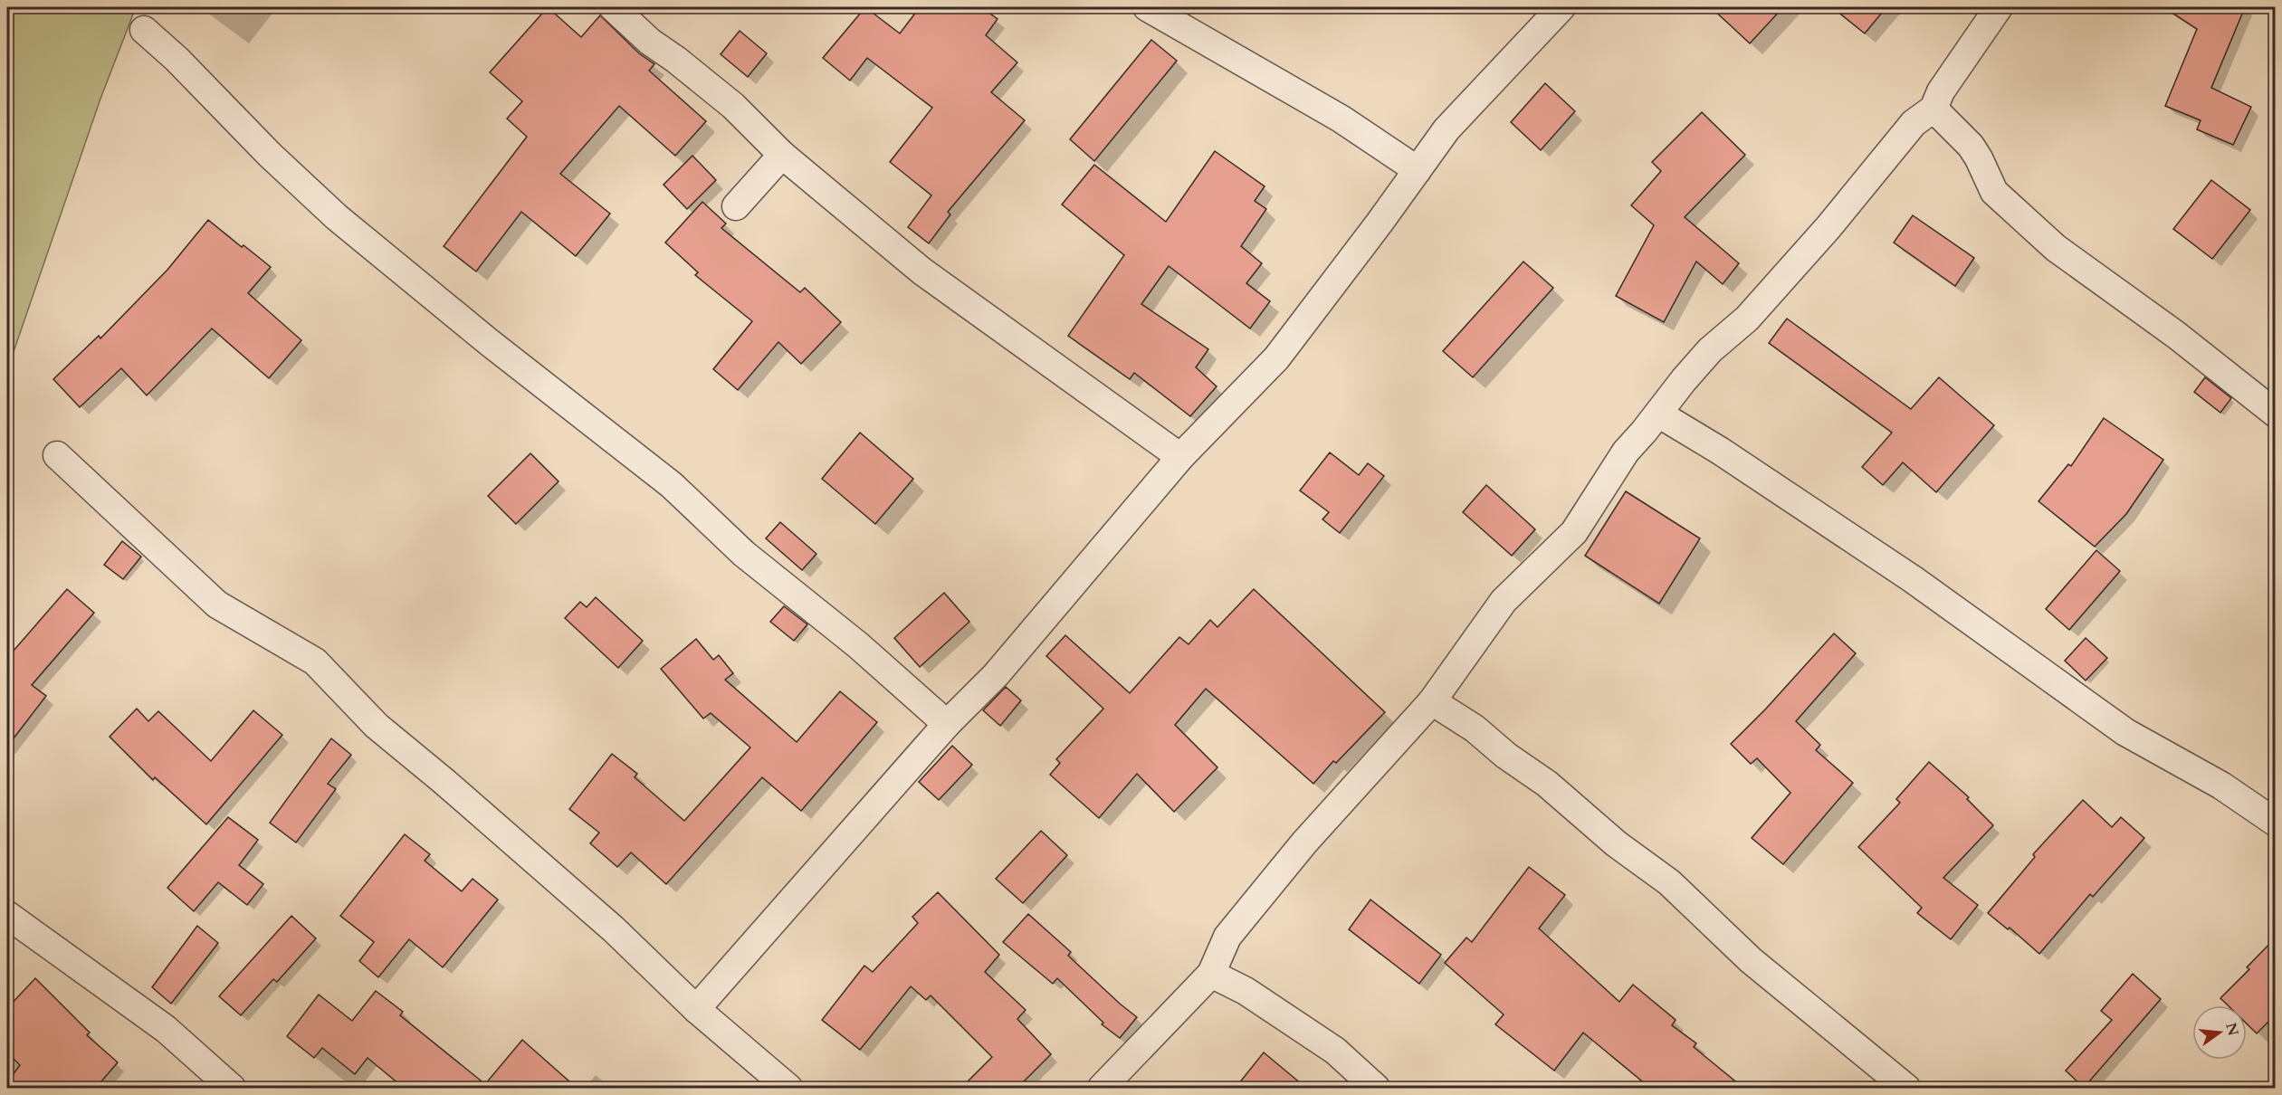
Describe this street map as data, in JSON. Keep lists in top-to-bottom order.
{
  "north": "right"
}
